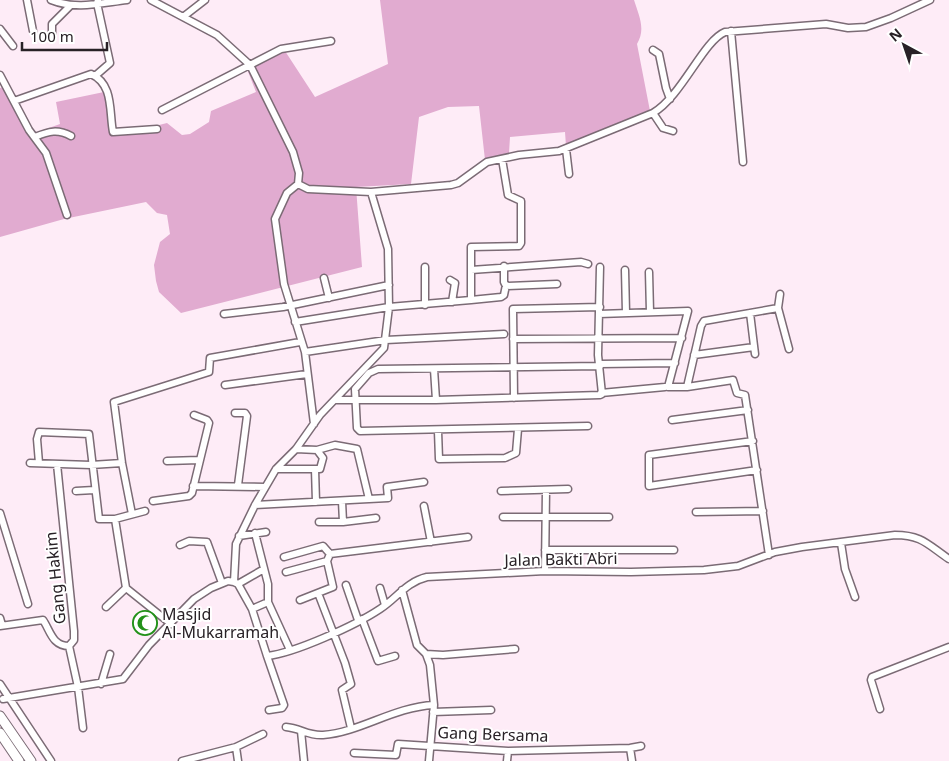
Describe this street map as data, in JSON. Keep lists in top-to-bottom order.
{
  "streets": {
    "street": ["Jalan Bakti Abri", "Gang Hakim", "Gang Bersama"]
  },
  "places": {
    "mosque": ["Masjid Al-Mukarramah"]
  },
  "scale_bar": "100 m",
  "north": "top left"
}
